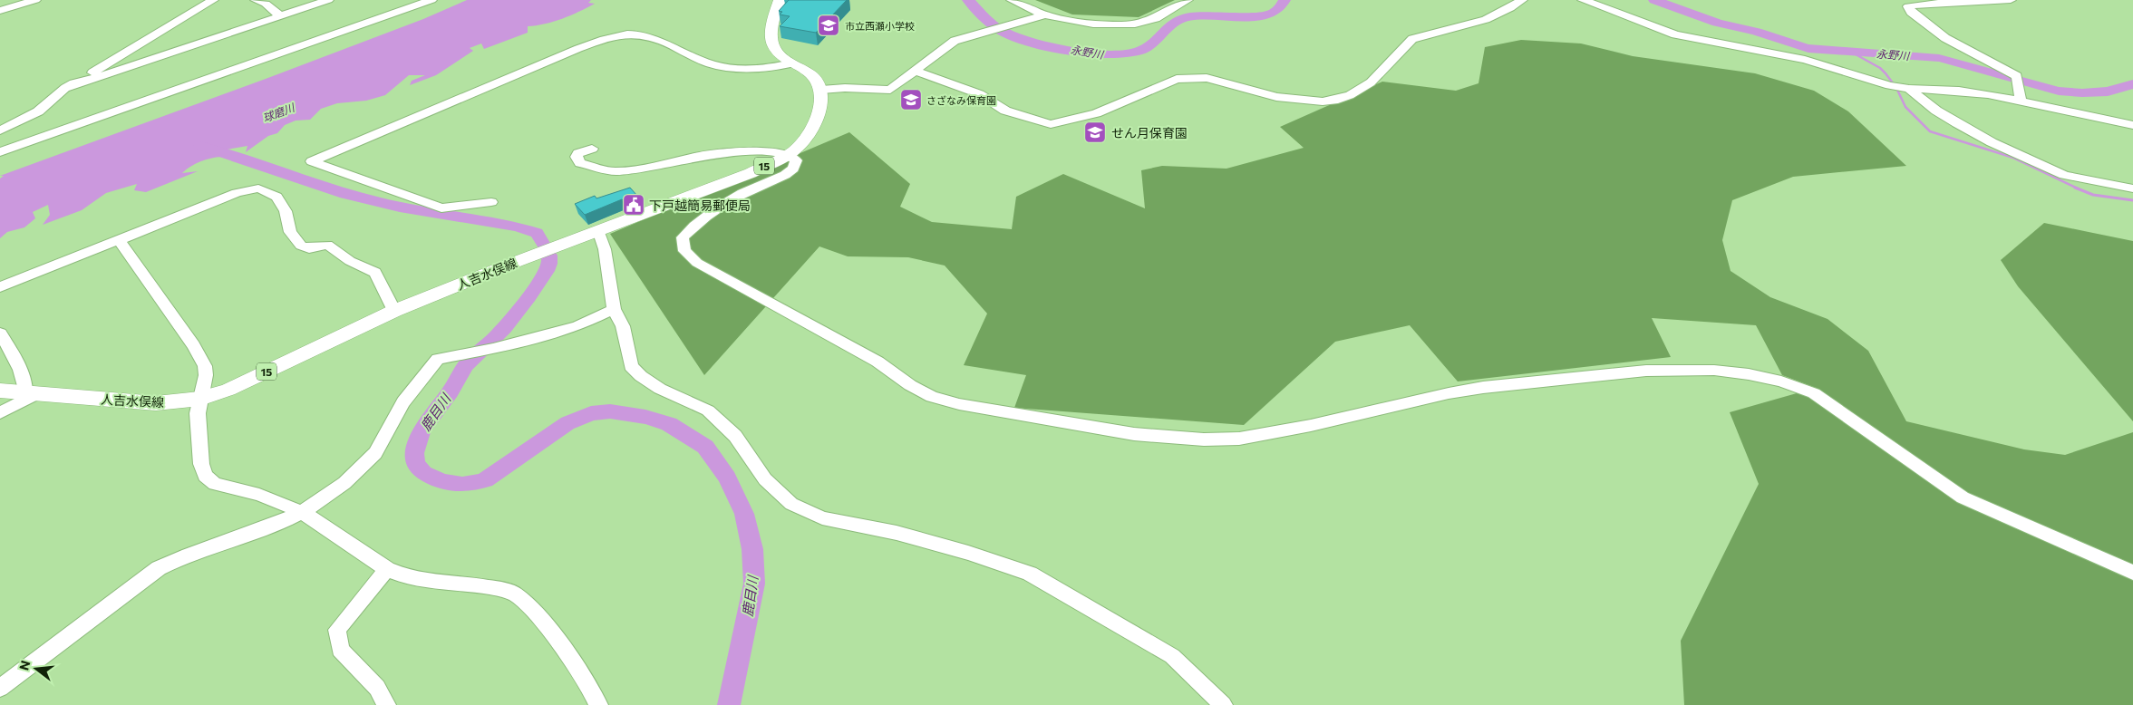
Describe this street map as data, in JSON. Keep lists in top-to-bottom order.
{
  "streets": {
    "main road": ["15", "人吉水俣線"]
  },
  "water": ["永野川", "球磨川", "鹿目川"],
  "places": {
    "school or university": ["市立西瀬小学校", "さざなみ保育園", "せん月保育園"],
    "public building": ["下戸越簡易郵便局"]
  },
  "north": "left"
}
